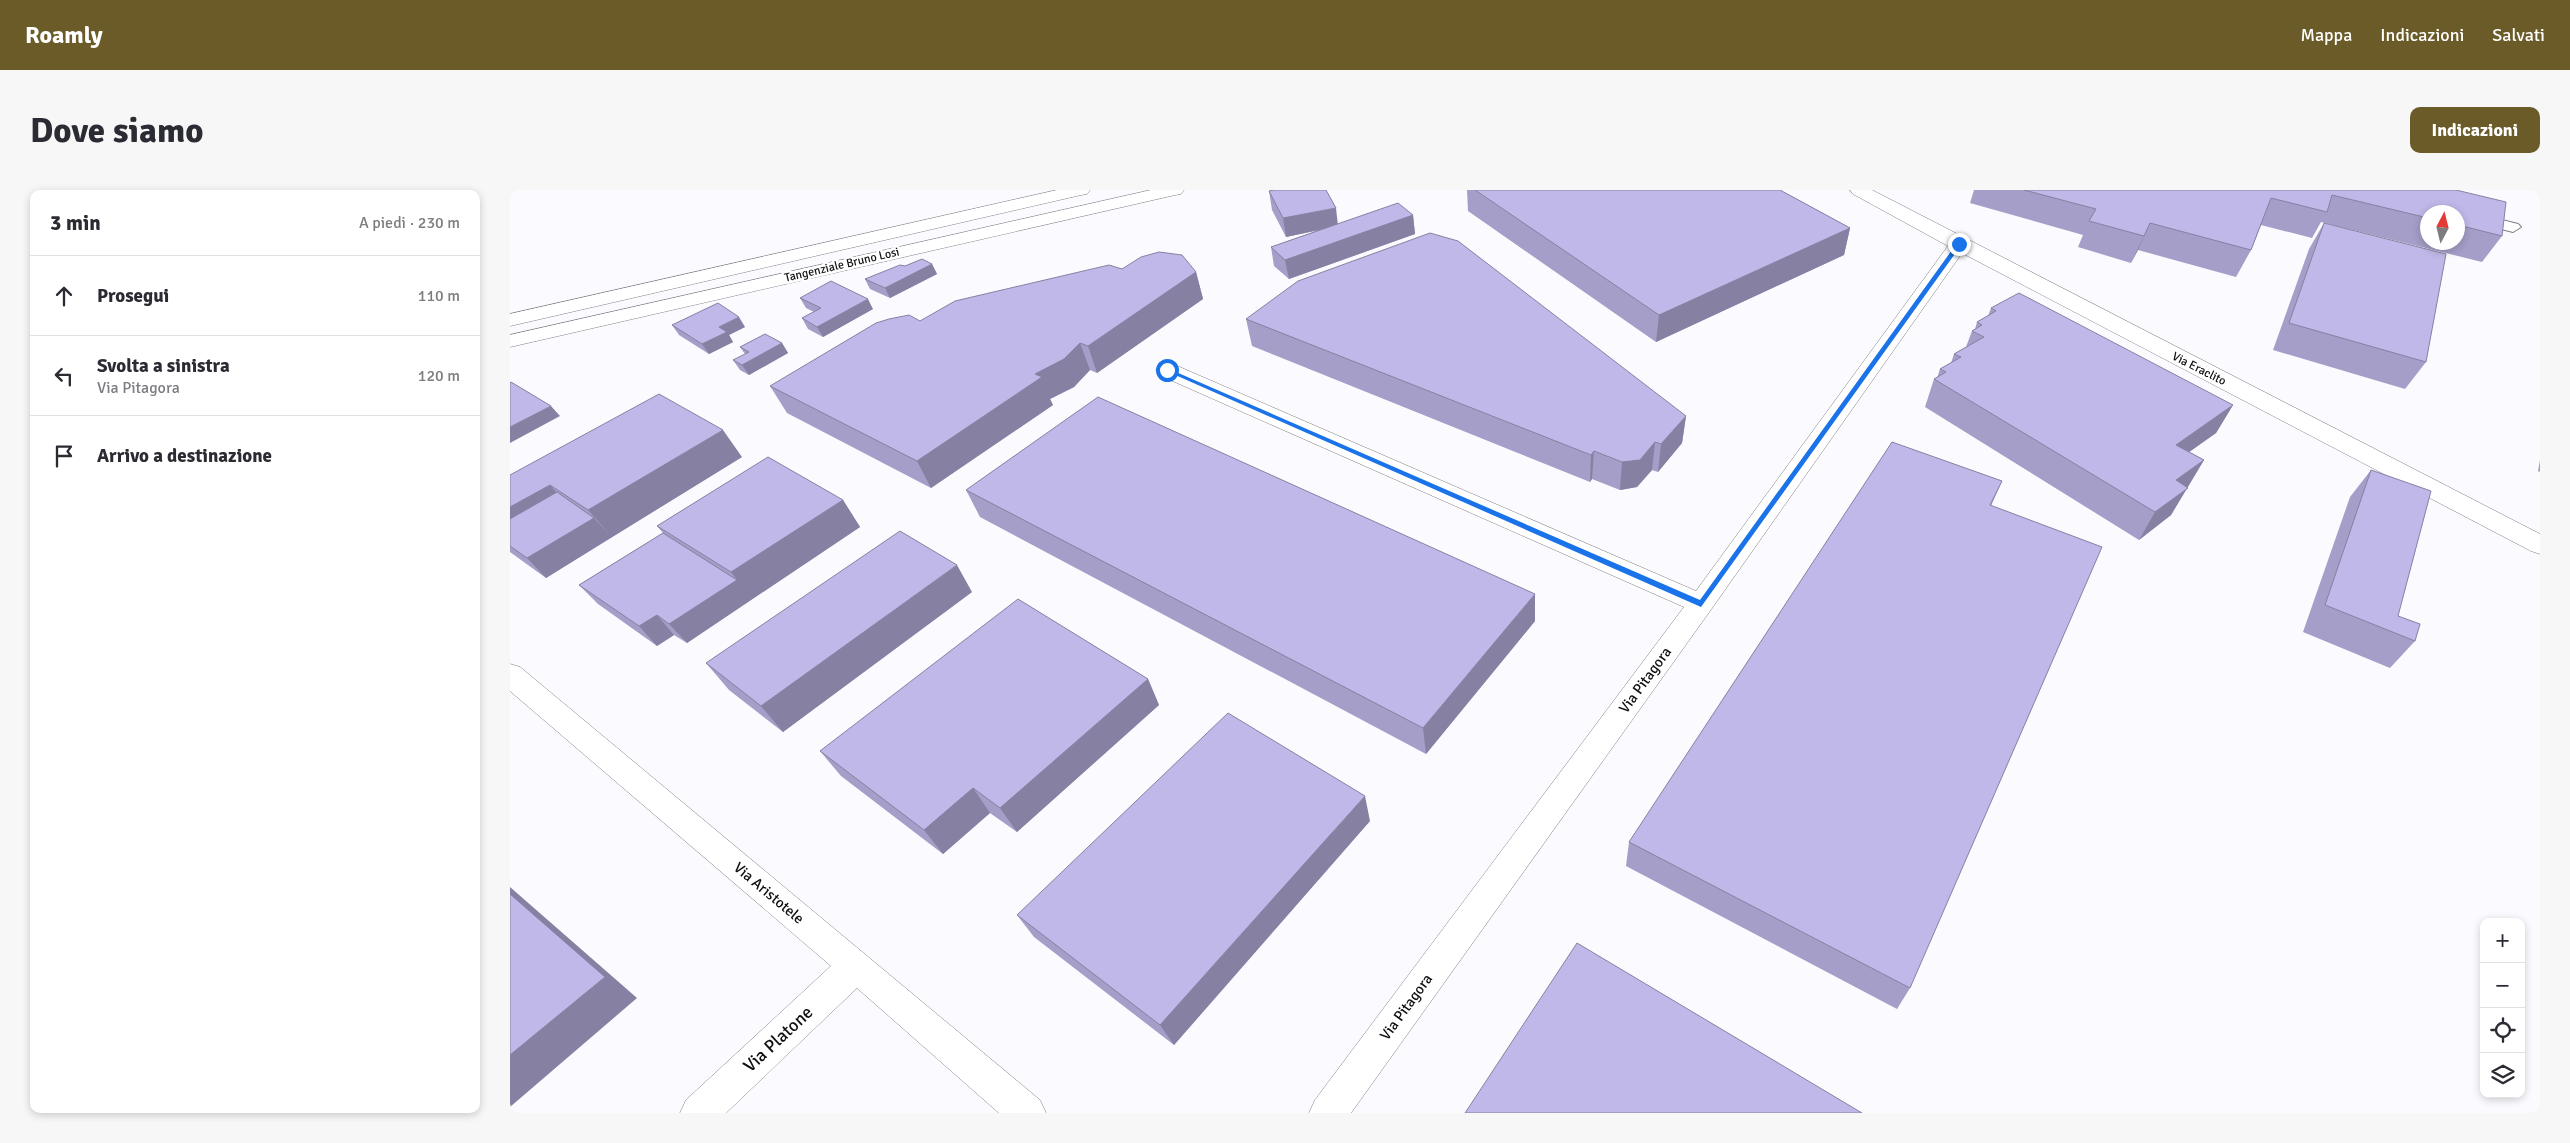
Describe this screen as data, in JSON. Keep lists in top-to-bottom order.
{
  "streets": {
    "street": [
      "Tangenziale Bruno Losi",
      "Via Eraclito",
      "Via Pitagora",
      "Via Aristotele",
      "Via Platone"
    ]
  },
  "crossings": [
    ["Via Eraclito", "Via Pitagora"],
    ["Via Aristotele", "Via Platone"]
  ],
  "north": "top",
  "page": {
    "header": "Roamly",
    "nav": ["Mappa", "Indicazioni", "Salvati"],
    "buttons": "Indicazioni",
    "title": "Dove siamo",
    "heading": ["3 min", "A piedi · 230 m"],
    "list": [
      ["Prosegui", "110 m"],
      ["Svolta a sinistra", "Via Pitagora", "120 m"],
      "Arrivo a destinazione"
    ],
    "map_buttons": ["+", "−"]
  }
}
